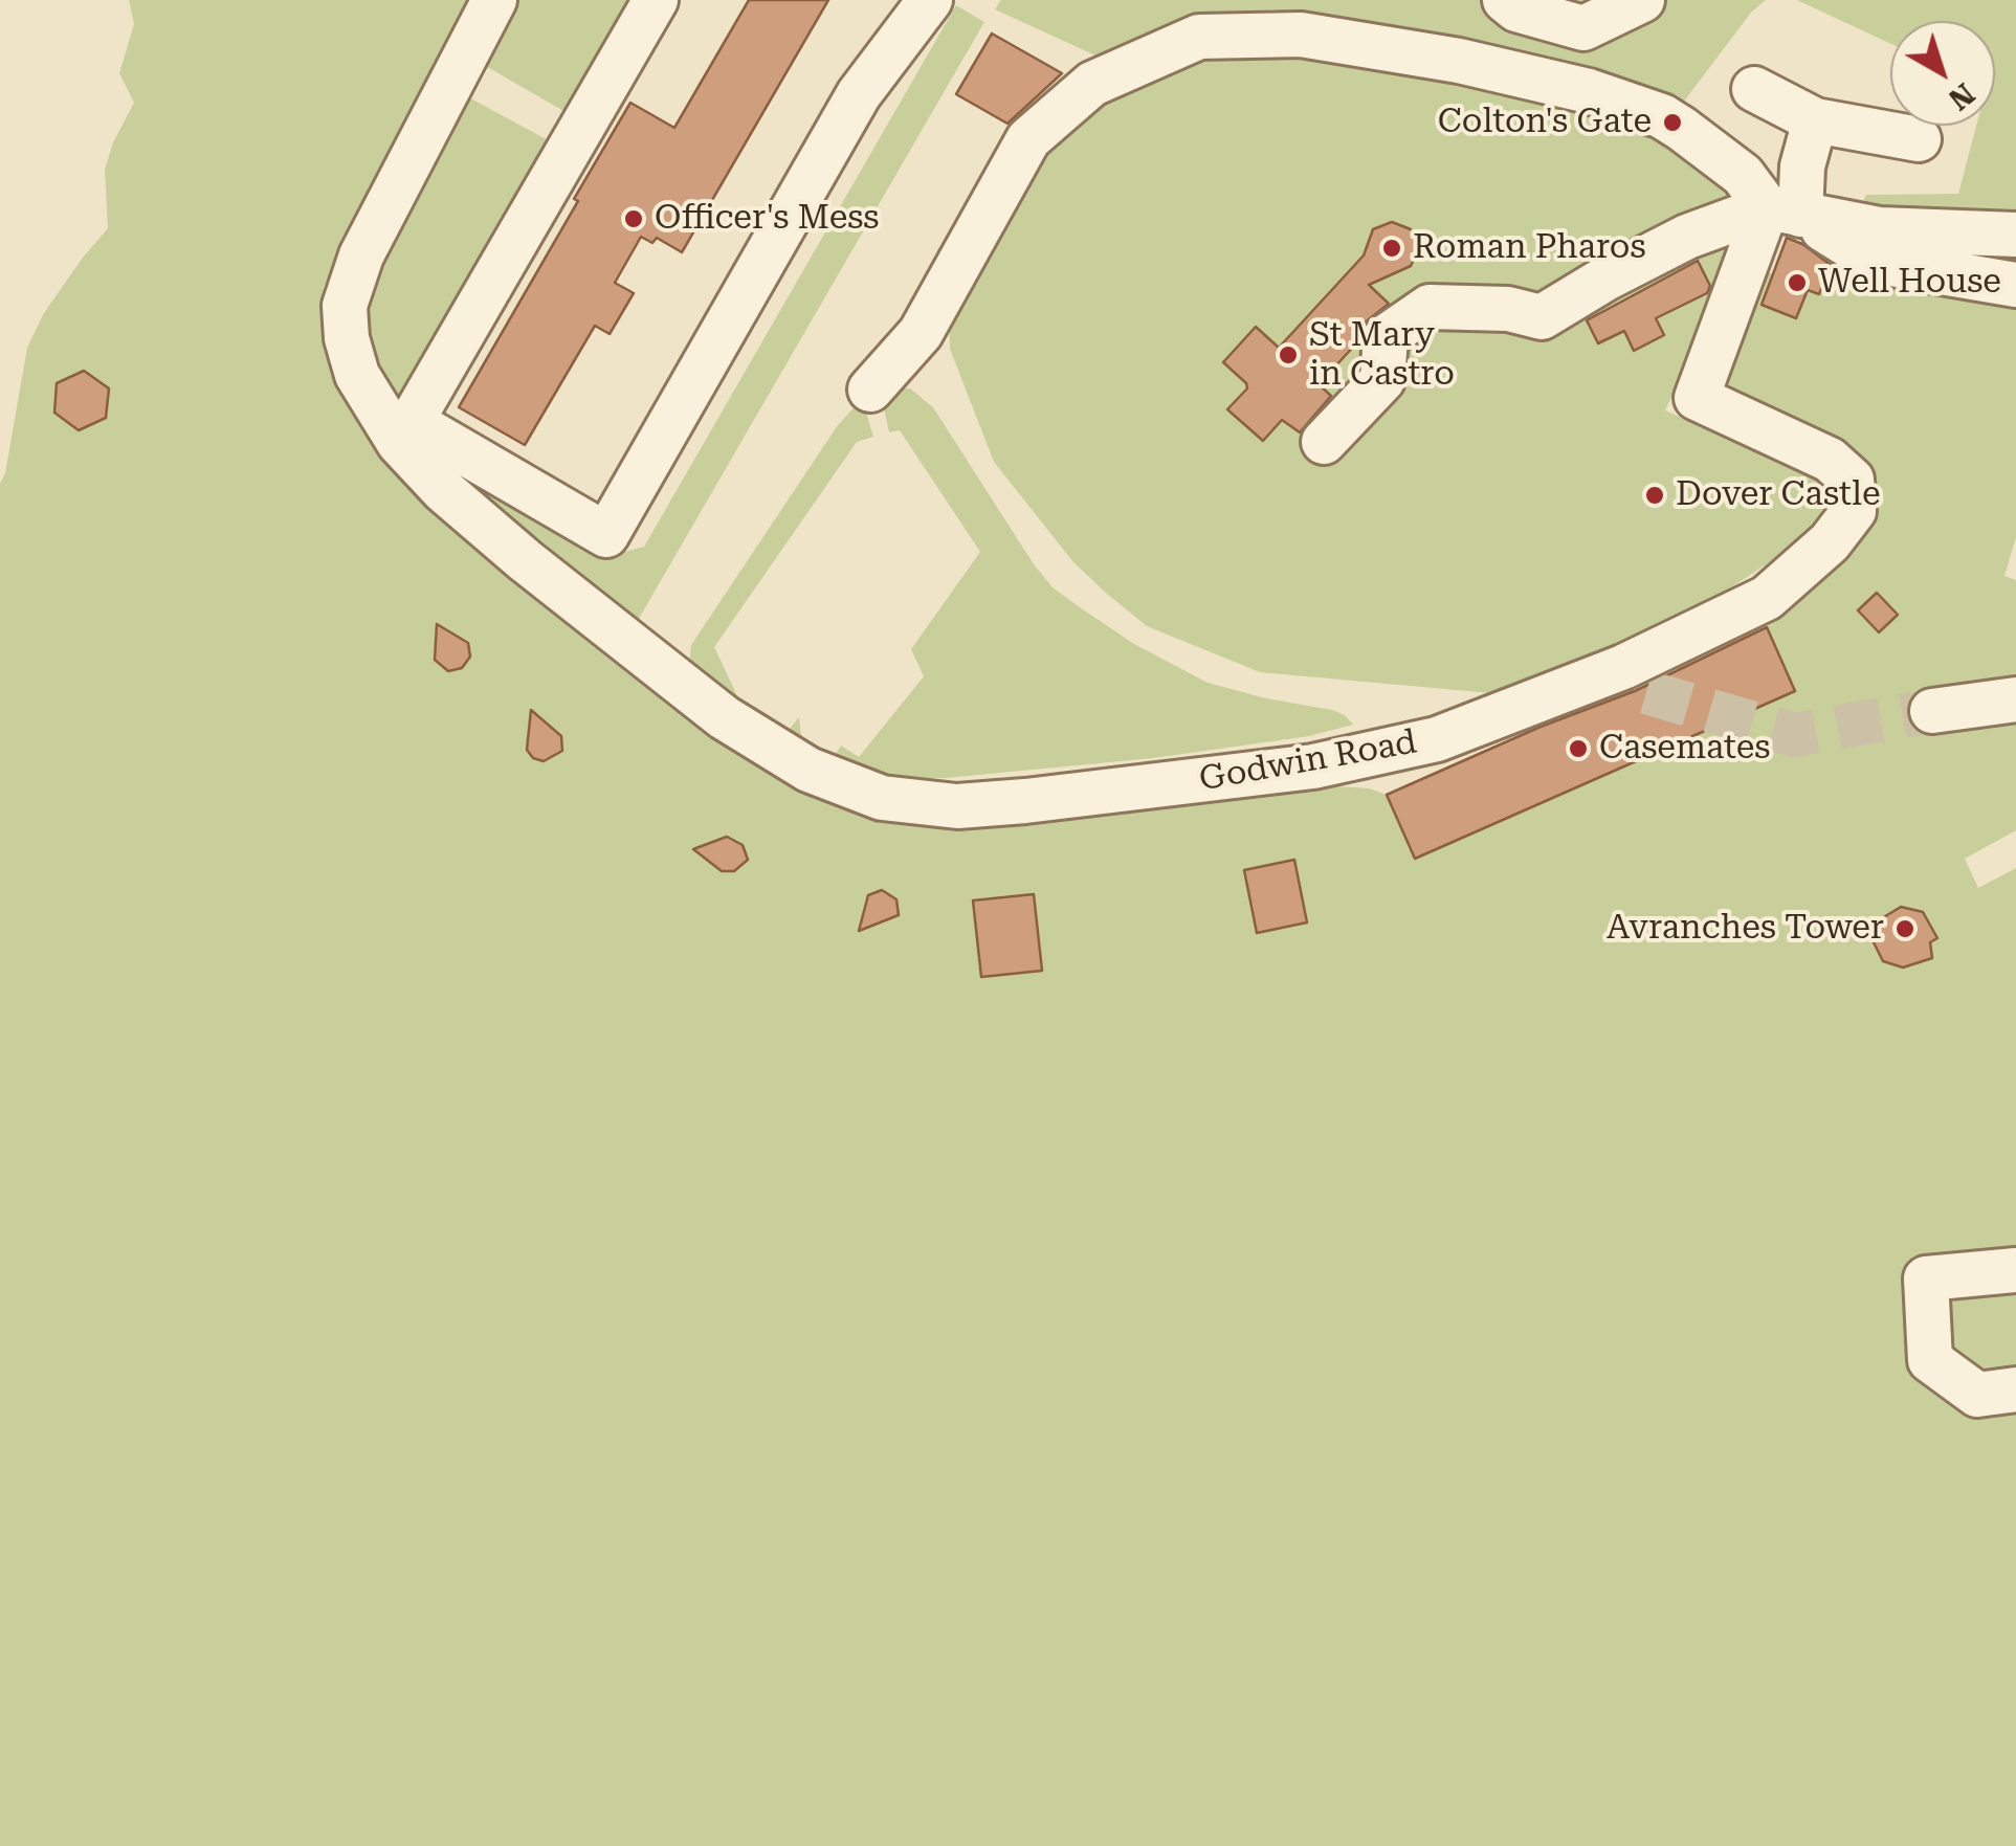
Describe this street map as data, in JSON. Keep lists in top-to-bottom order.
{
  "streets": {
    "lane": ["Godwin Road"]
  },
  "places": [
    "Colton's Gate",
    "Officer's Mess",
    "Roman Pharos",
    "Well House",
    "St Mary in Castro",
    "Dover Castle",
    "Casemates",
    "Avranches Tower"
  ],
  "north": "bottom right"
}
